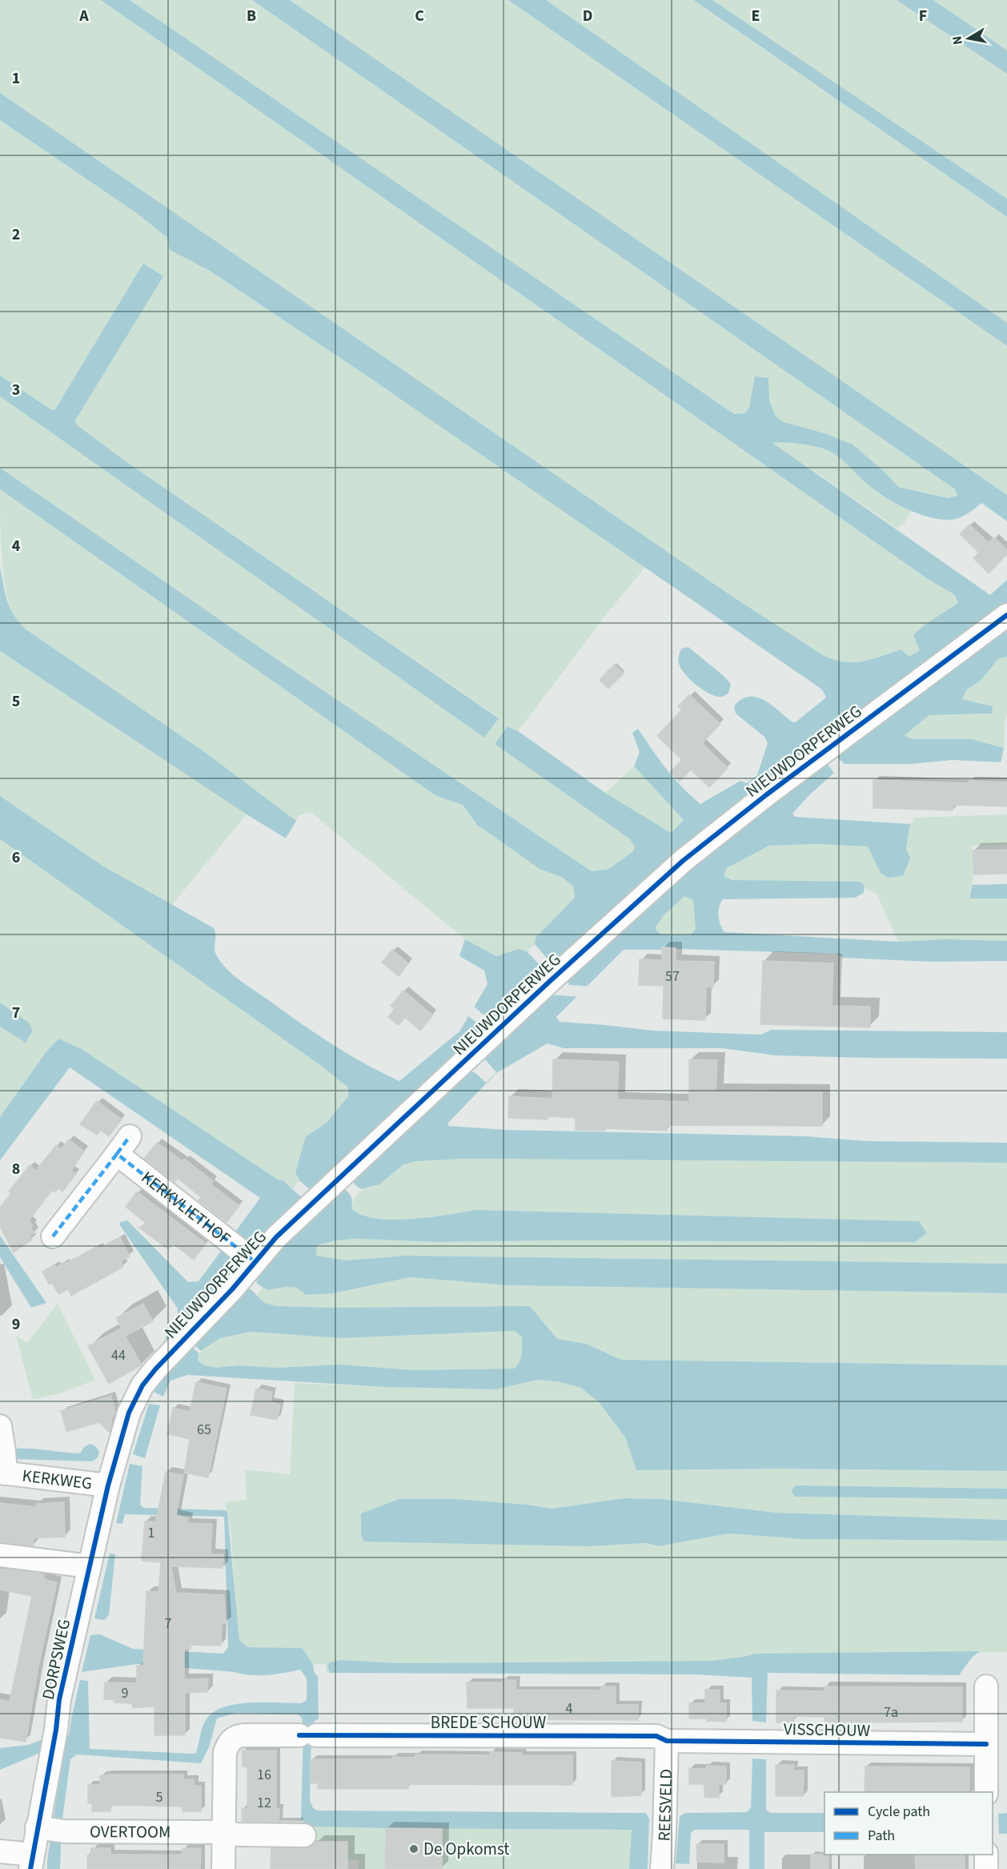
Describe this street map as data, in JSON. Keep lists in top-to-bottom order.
{
  "streets": {
    "street": [
      "NIEUWDORPERWEG",
      "KERKVLIETHOF",
      "KERKWEG",
      "DORPSWEG",
      "BREDE SCHOUW",
      "VISSCHOUW",
      "REESVELD",
      "OVERTOOM"
    ]
  },
  "crossings": [
    ["NIEUWDORPERWEG", "KERKVLIETHOF"],
    ["NIEUWDORPERWEG", "KERKWEG"],
    ["NIEUWDORPERWEG", "DORPSWEG"],
    ["KERKWEG", "DORPSWEG"],
    ["DORPSWEG", "OVERTOOM"],
    ["BREDE SCHOUW", "VISSCHOUW"],
    ["BREDE SCHOUW", "REESVELD"],
    ["BREDE SCHOUW", "OVERTOOM"],
    ["VISSCHOUW", "REESVELD"]
  ],
  "places": ["De Opkomst"],
  "house_numbers": [
    "57",
    "44",
    "65",
    "1",
    "7",
    "9",
    "4",
    "7a",
    "16",
    "5",
    "12"
  ],
  "legend": ["Cycle path", "Path"],
  "north": "left",
  "grid": {
    "columns": [
      "A",
      "B",
      "C",
      "D",
      "E",
      "F"
    ],
    "rows": [
      "1",
      "2",
      "3",
      "4",
      "5",
      "6",
      "7",
      "8",
      "9"
    ]
  }
}
